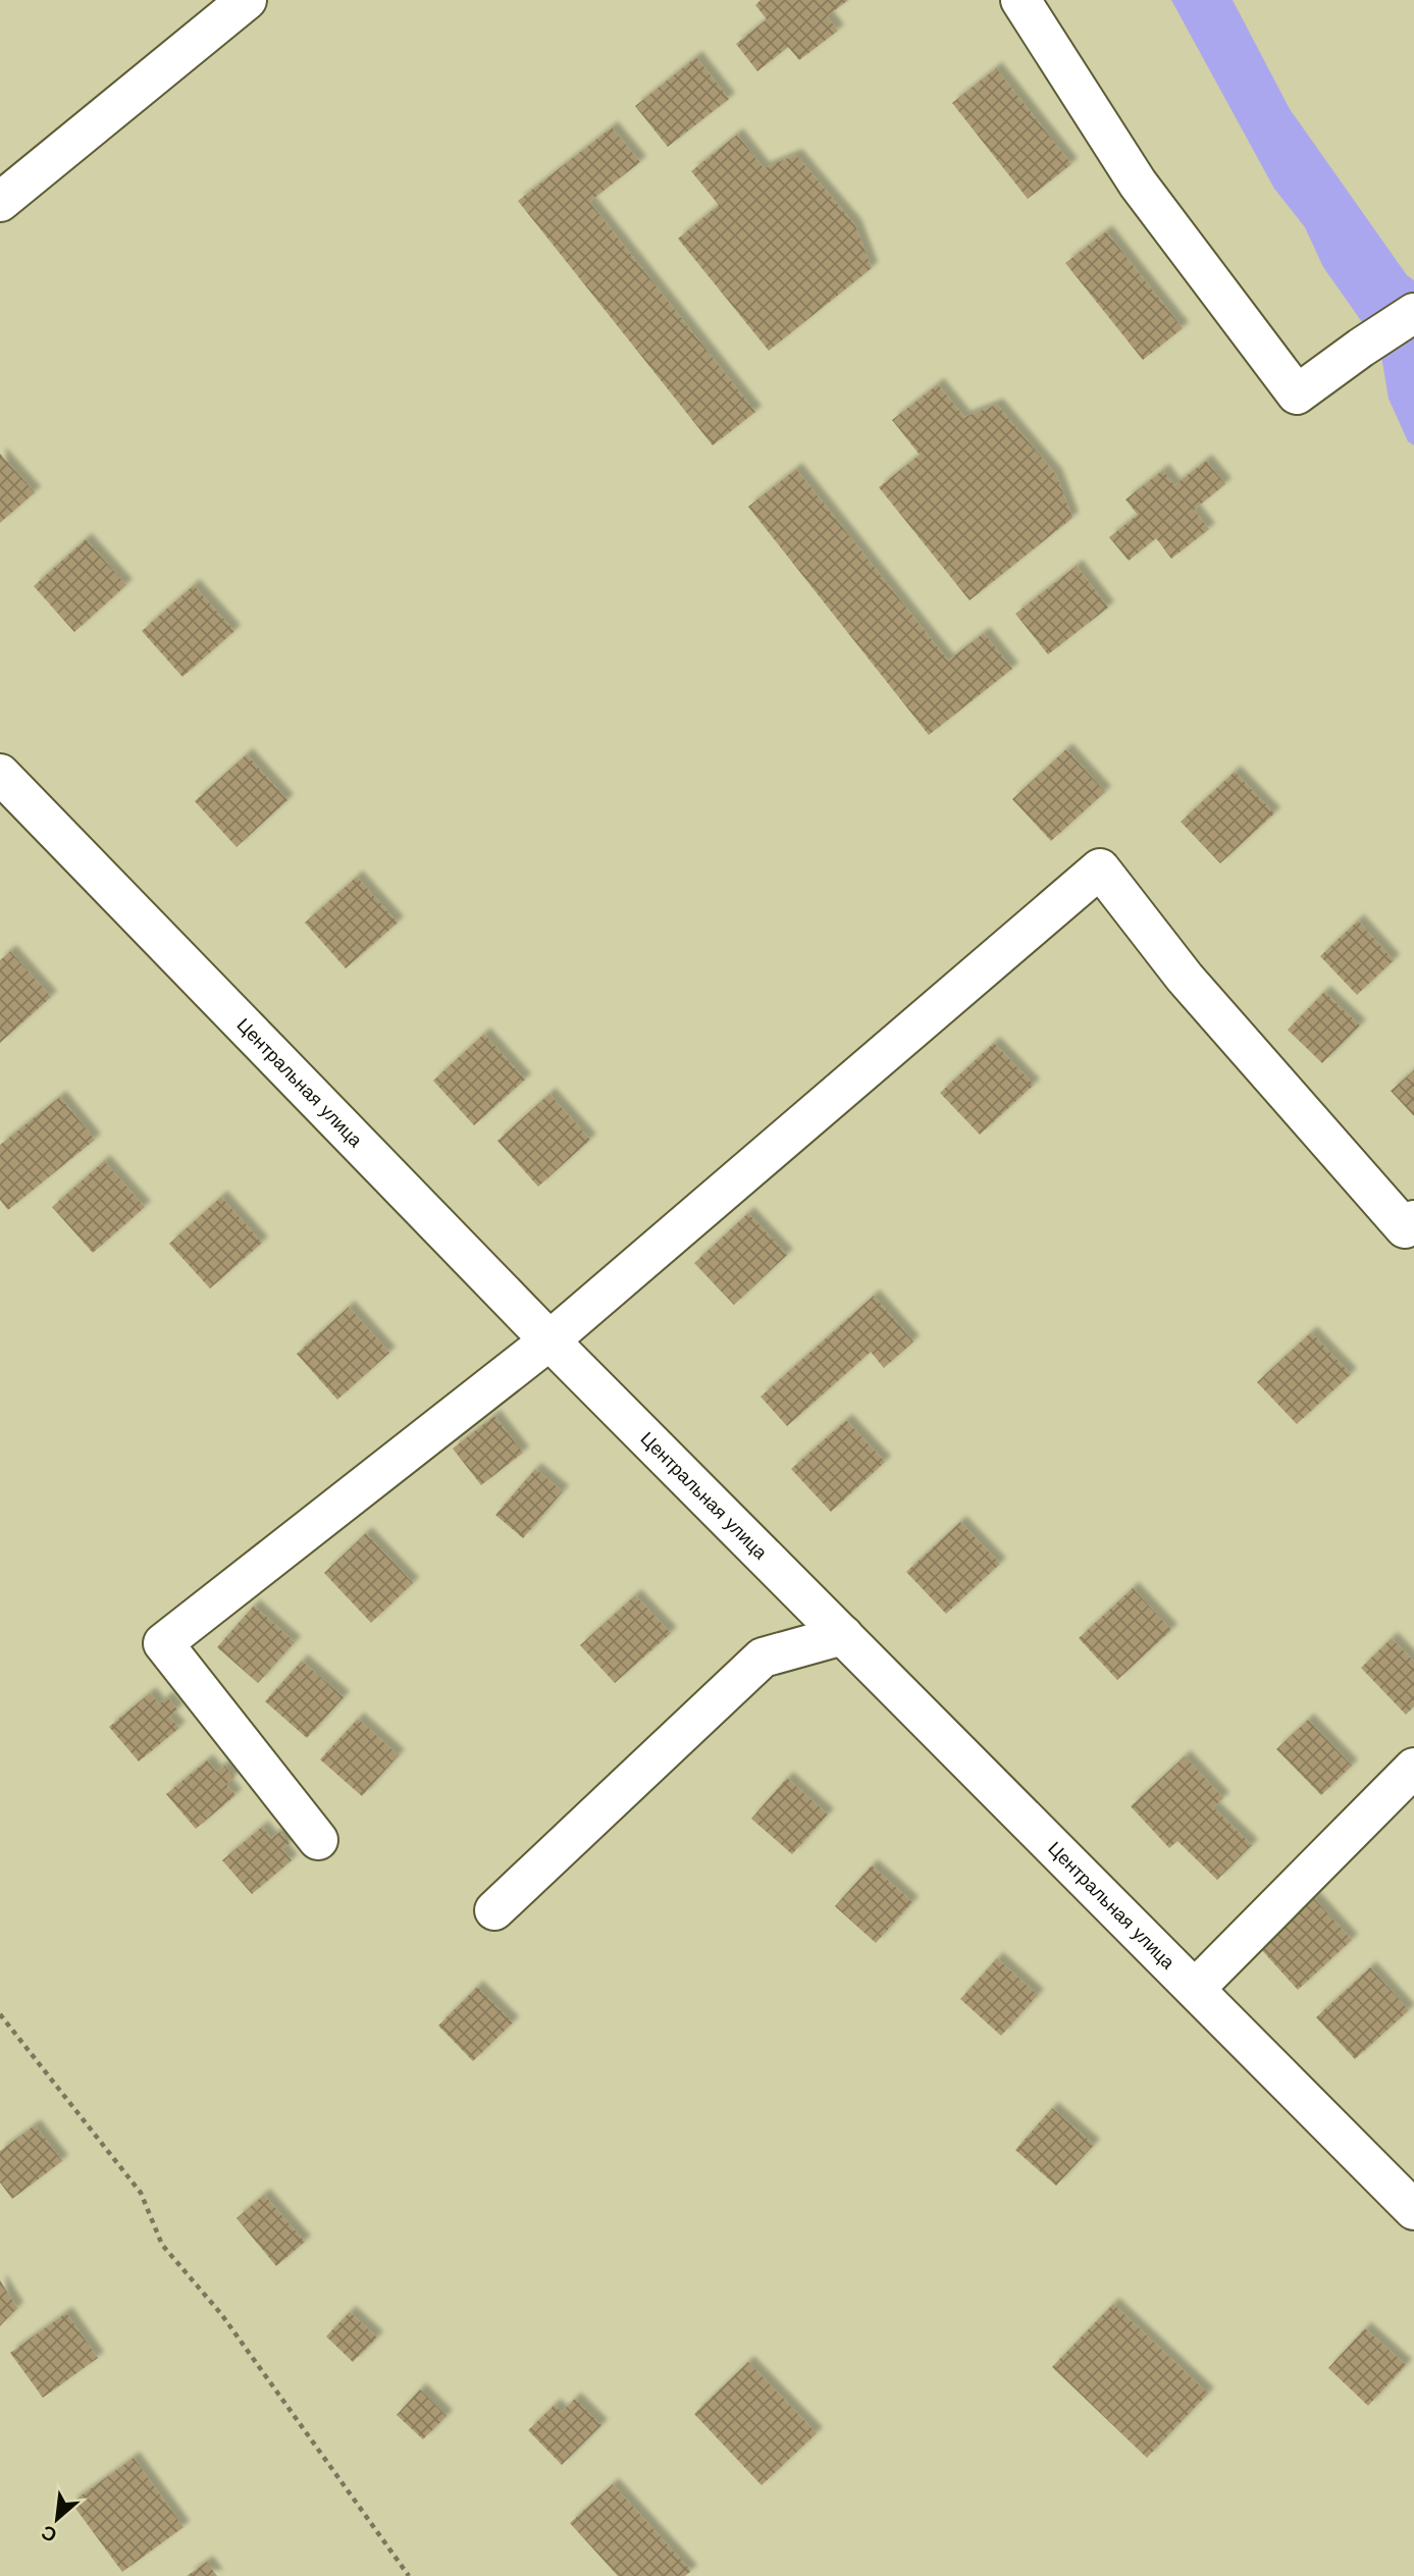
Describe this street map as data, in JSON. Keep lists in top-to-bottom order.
{
  "streets": {
    "street": ["Центральная улица"]
  },
  "north": "bottom left"
}
